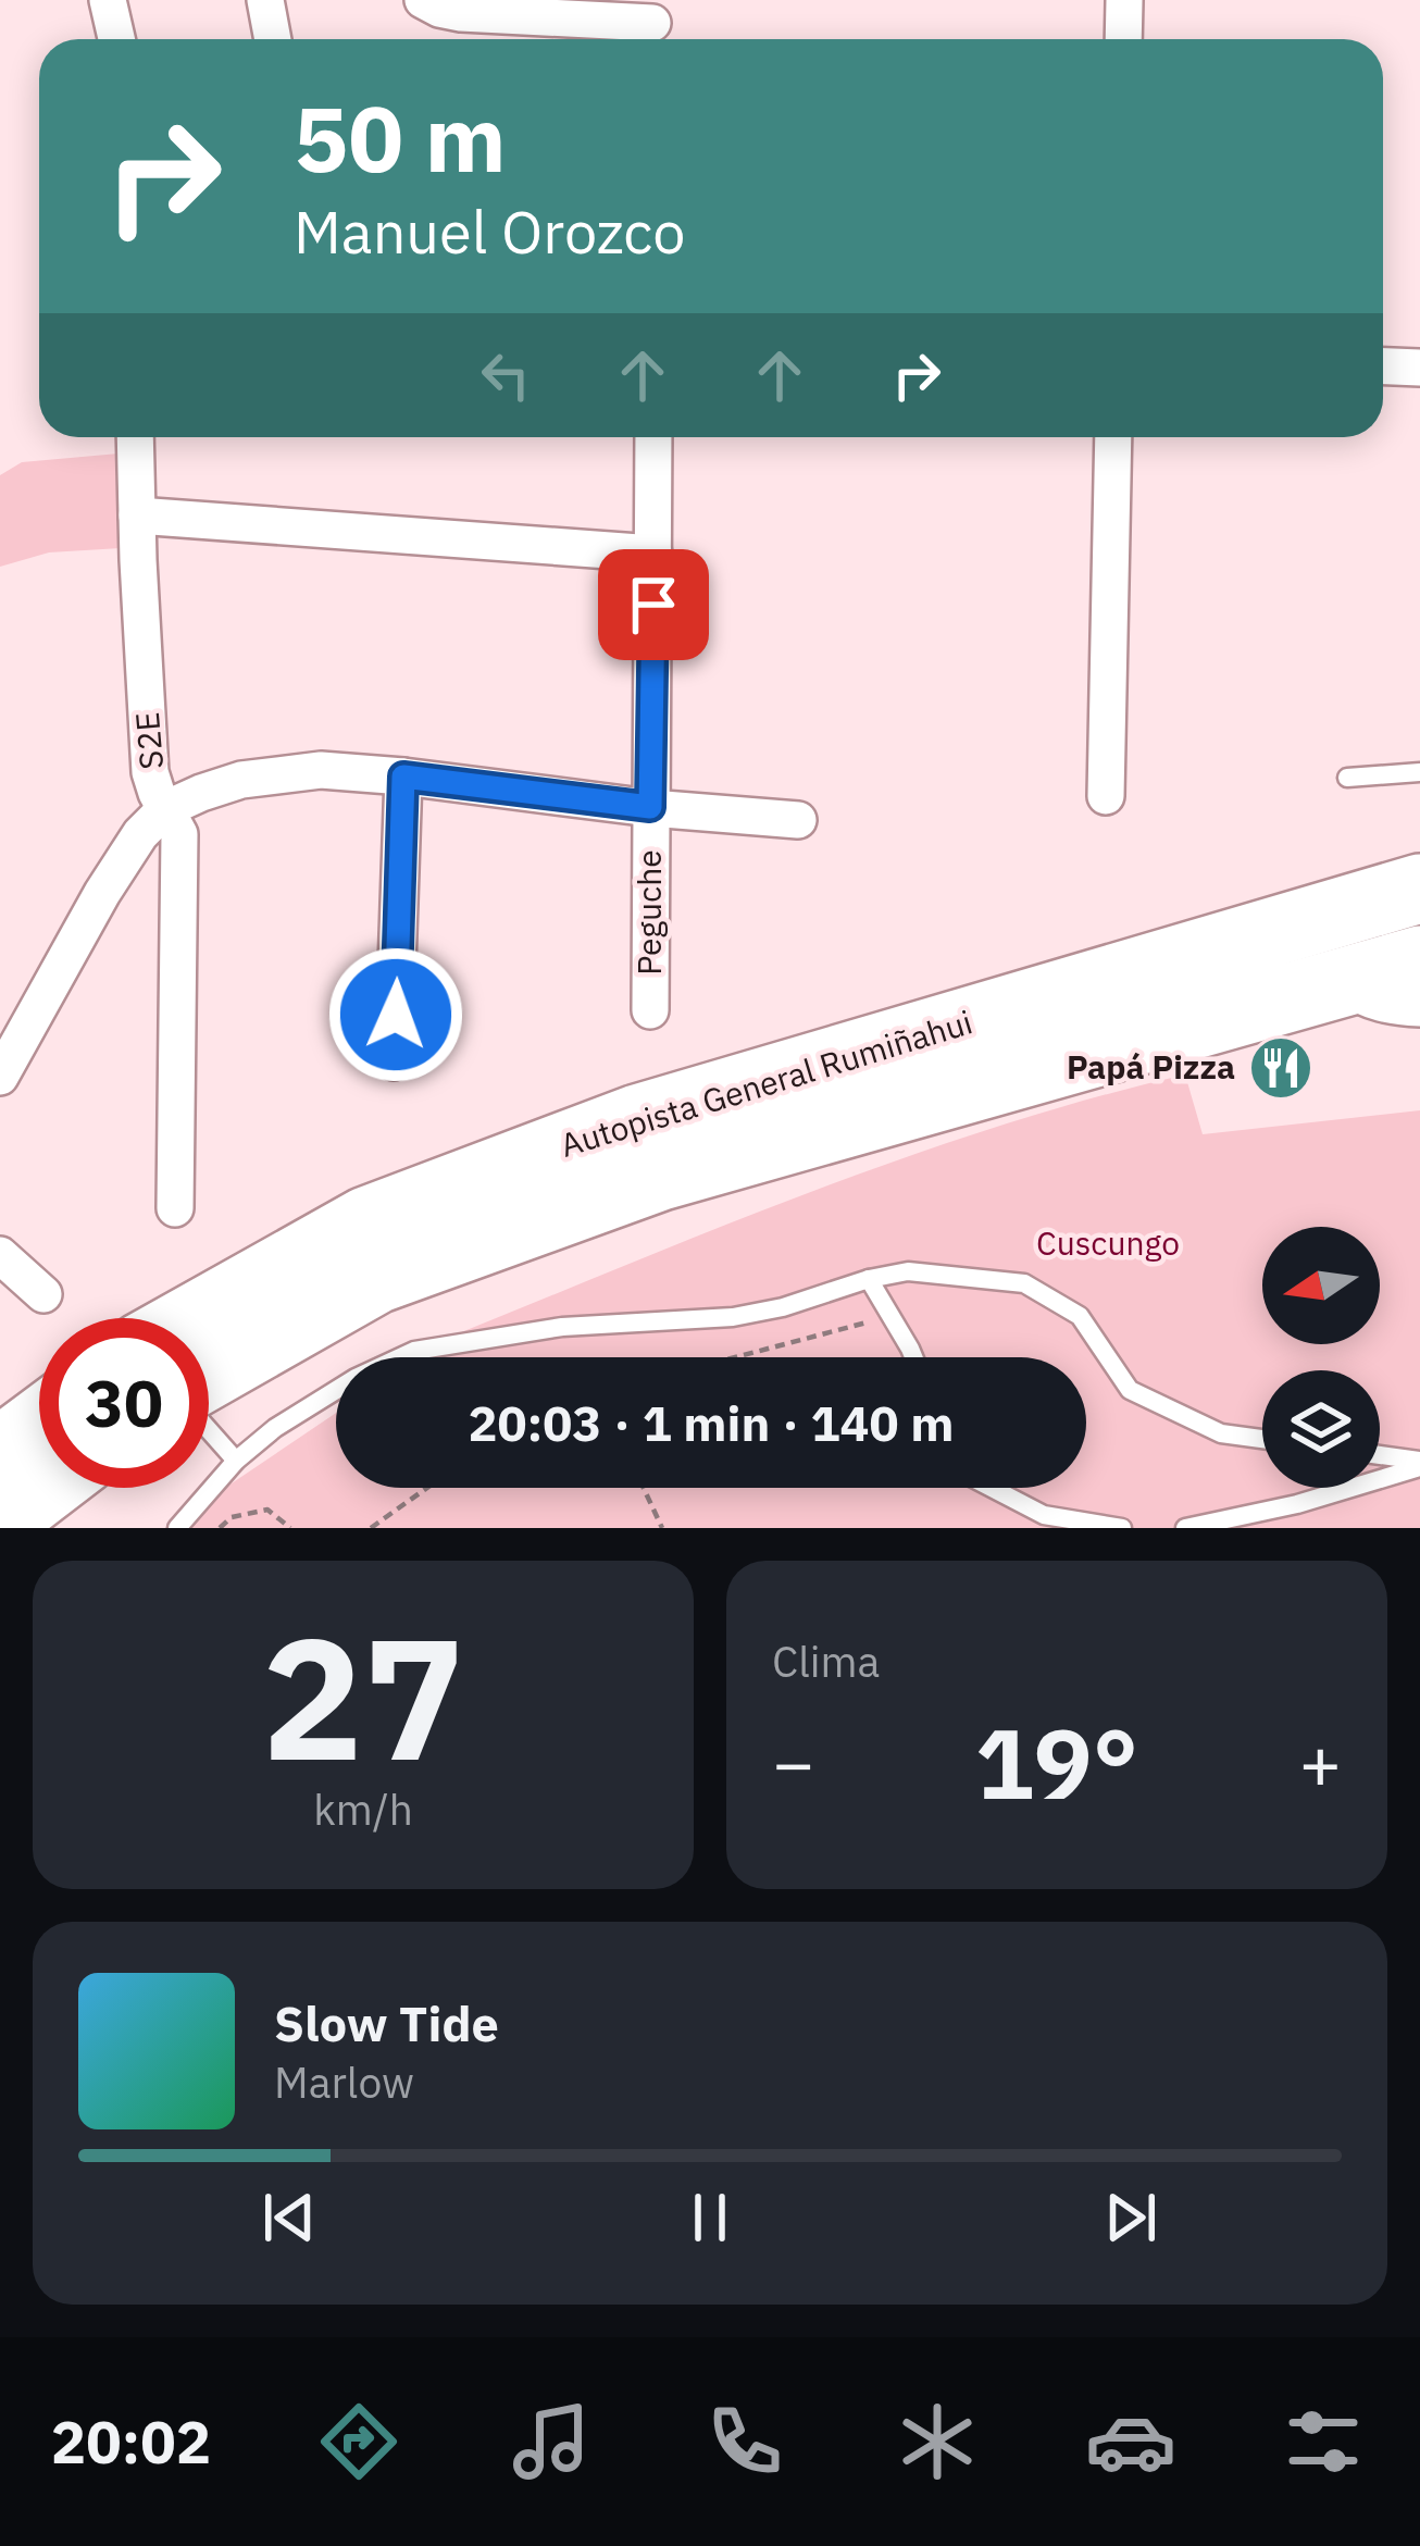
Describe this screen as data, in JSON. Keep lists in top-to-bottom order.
{
  "streets": {
    "highway": ["Autopista General Rumiñahui"],
    "street": ["S2E", "Peguche"]
  },
  "parks": ["Cuscungo"],
  "places": {
    "restaurant": ["Papá Pizza"]
  },
  "north": "left",
  "page": {
    "turn": ["50 m", "Manuel Orozco"],
    "limit": "30",
    "trip": "20:03 · 1 min · 140 m",
    "tile": [
      ["27", "km/h"],
      "Clima"
    ],
    "heat": ["−", "19°", "+"],
    "song": ["Slow Tide", "Marlow"],
    "tabs": "20:02"
  }
}
